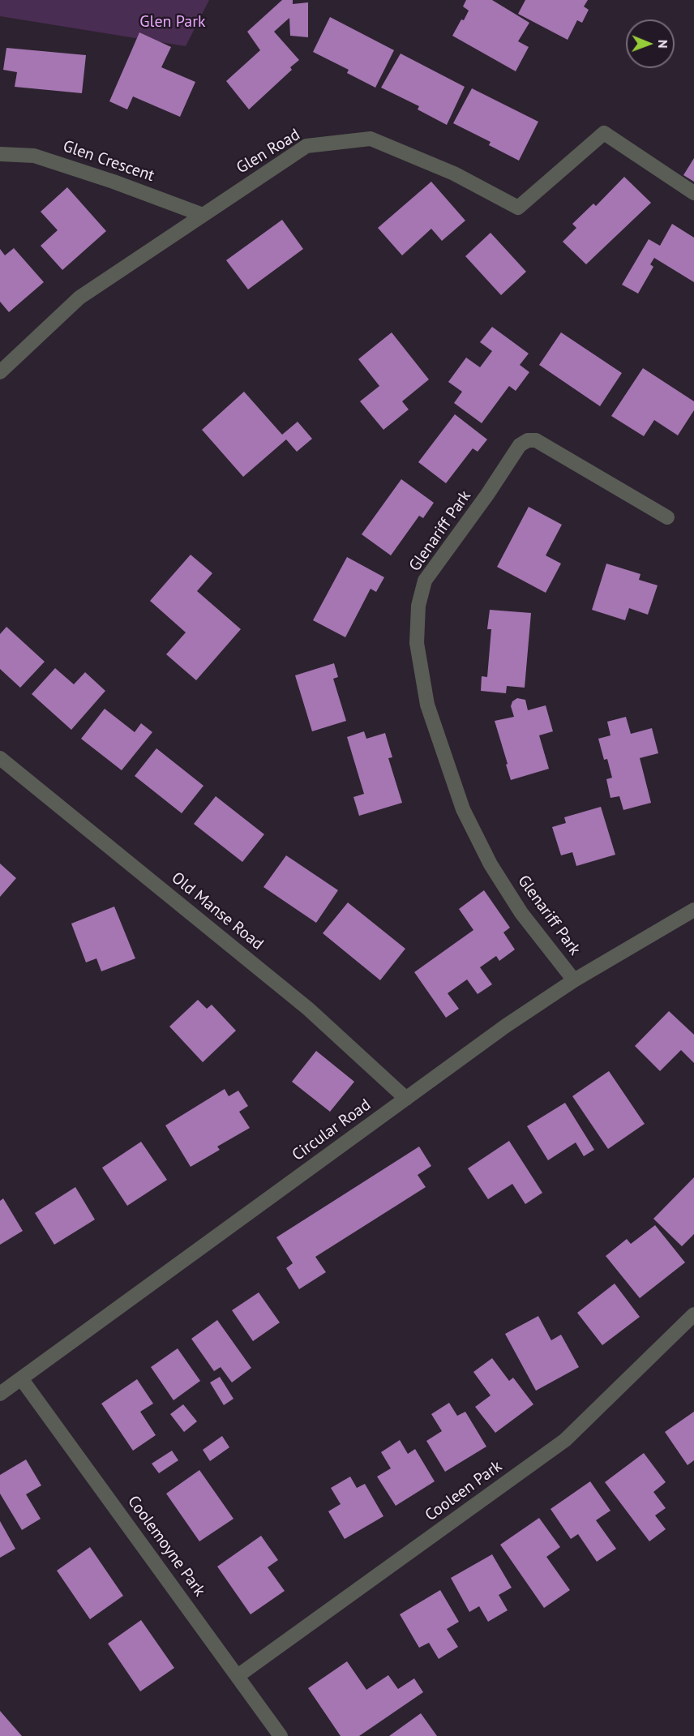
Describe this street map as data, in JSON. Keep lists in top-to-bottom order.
{
  "streets": {
    "street": [
      "Glen Road",
      "Glen Crescent",
      "Glenariff Park",
      "Old Manse Road",
      "Circular Road",
      "Cooleen Park",
      "Coolemoyne Park"
    ]
  },
  "crossings": [
    ["Glen Road", "Glen Crescent"],
    ["Glenariff Park", "Circular Road"],
    ["Old Manse Road", "Circular Road"],
    ["Circular Road", "Coolemoyne Park"],
    ["Cooleen Park", "Coolemoyne Park"]
  ],
  "parks": ["Glen Park"],
  "north": "right"
}
